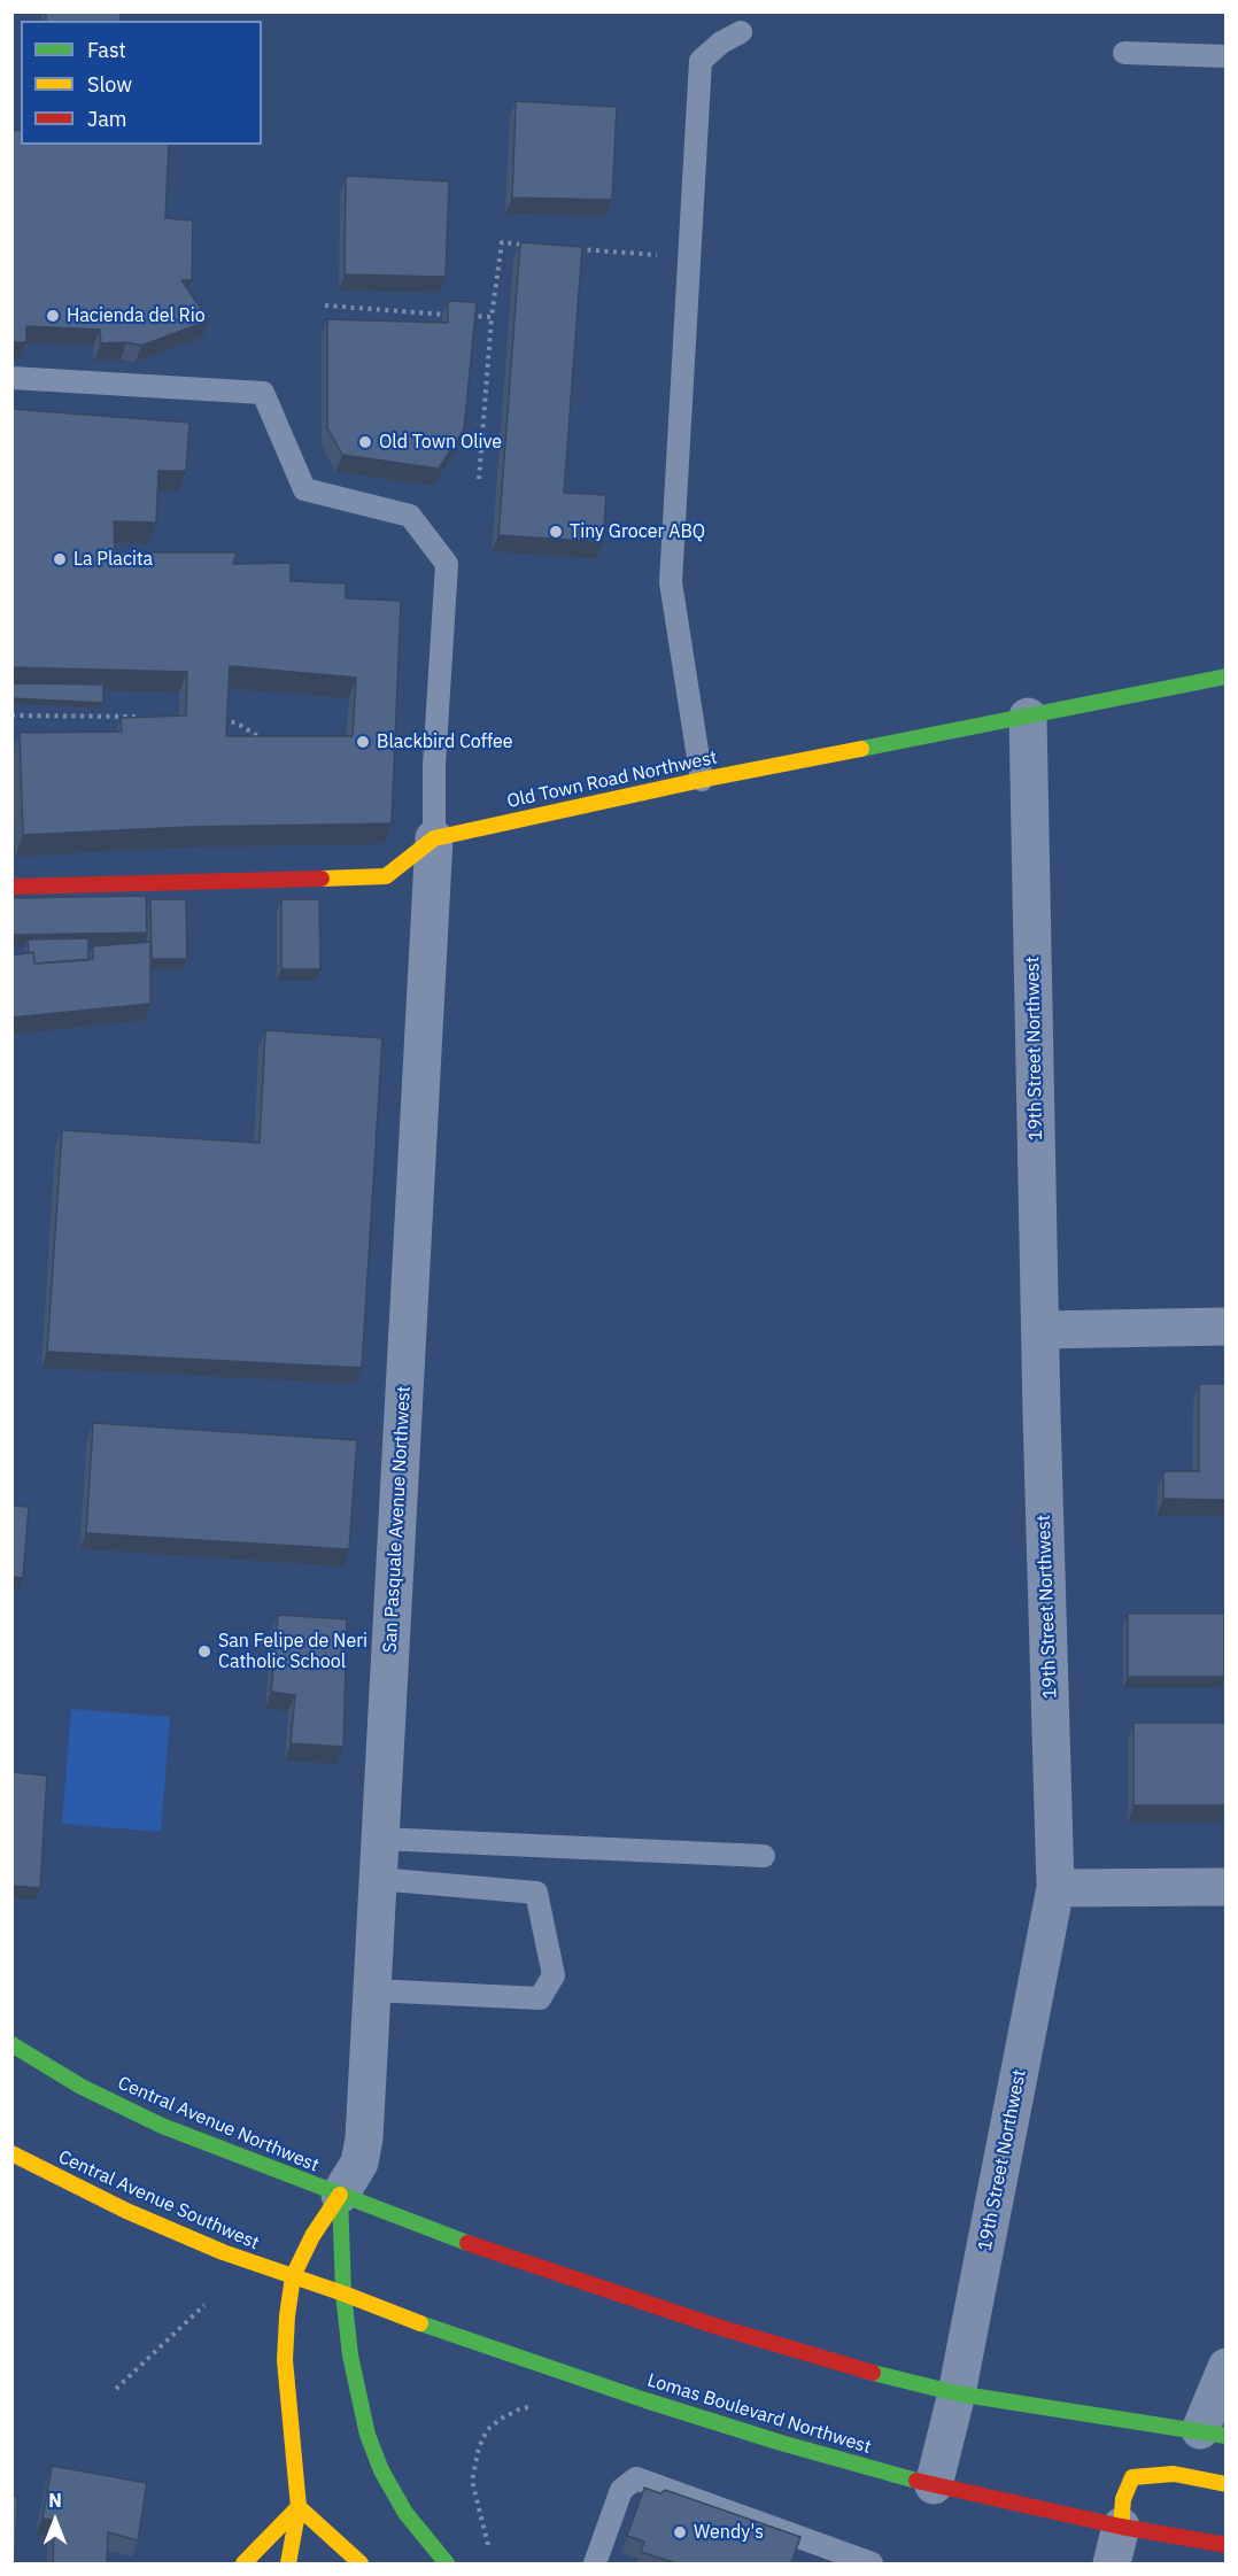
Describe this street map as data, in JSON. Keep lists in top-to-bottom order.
{
  "streets": {
    "main road": [
      "Old Town Road Northwest",
      "Central Avenue Northwest",
      "Central Avenue Southwest",
      "Lomas Boulevard Northwest"
    ],
    "street": ["19th Street Northwest", "San Pasquale Avenue Northwest"]
  },
  "crossings": [
    ["Old Town Road Northwest", "19th Street Northwest"],
    ["Old Town Road Northwest", "San Pasquale Avenue Northwest"],
    ["19th Street Northwest", "Lomas Boulevard Northwest"],
    ["San Pasquale Avenue Northwest", "Central Avenue Northwest"],
    ["Central Avenue Southwest", "Lomas Boulevard Northwest"]
  ],
  "places": [
    "Hacienda del Rio",
    "Old Town Olive",
    "Tiny Grocer ABQ",
    "La Placita",
    "Blackbird Coffee",
    "San Felipe de Neri Catholic School",
    "Wendy's"
  ],
  "legend": ["Fast", "Slow", "Jam"],
  "north": "top"
}
